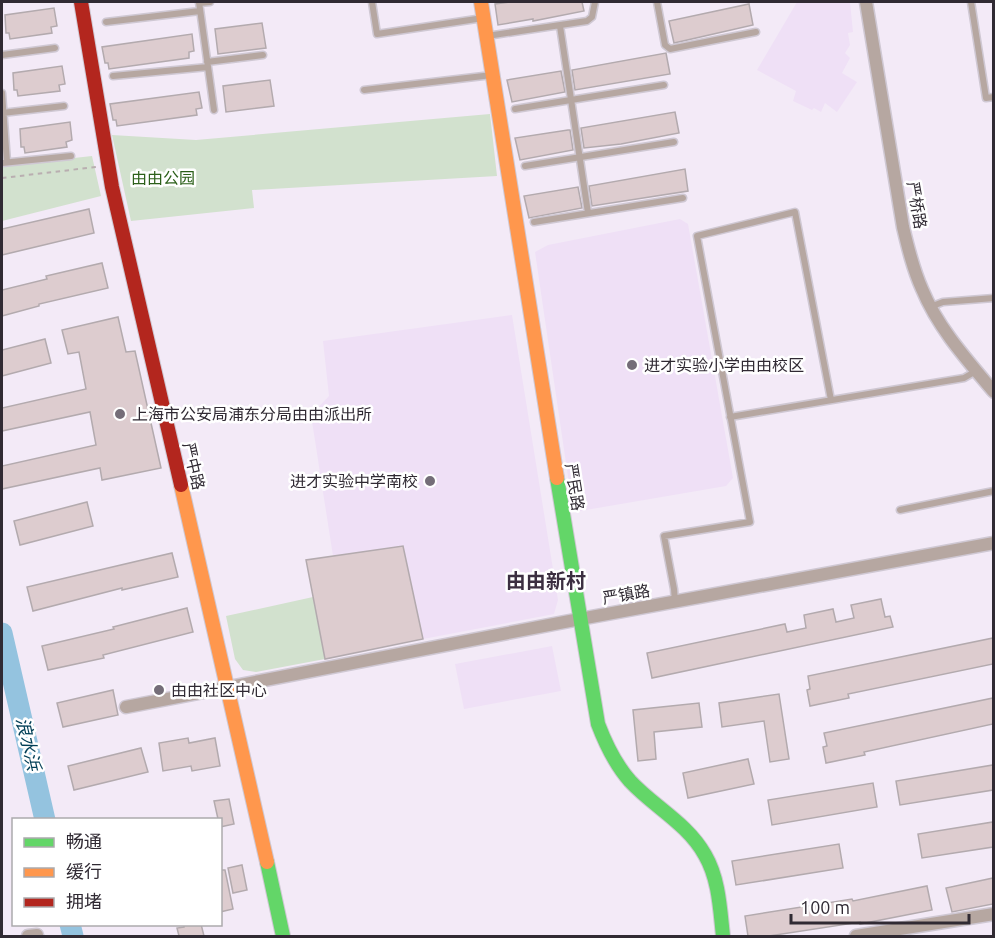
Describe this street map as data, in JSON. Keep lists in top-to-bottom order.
{
  "streets": {
    "street": [
      "严桥路",
      "严中路",
      "严民路",
      "严镇路"
    ]
  },
  "crossings": [
    ["严中路", "严镇路"],
    ["严民路", "严镇路"]
  ],
  "districts": ["由由新村"],
  "water": ["浪水浜"],
  "parks": ["由由公园"],
  "places": [
    "进才实验小学由由校区",
    "上海市公安局浦东分局由由派出所",
    "进才实验中学南校",
    "由由社区中心"
  ],
  "legend": ["畅通", "缓行", "拥堵"],
  "scale_bar": "100 m"
}
